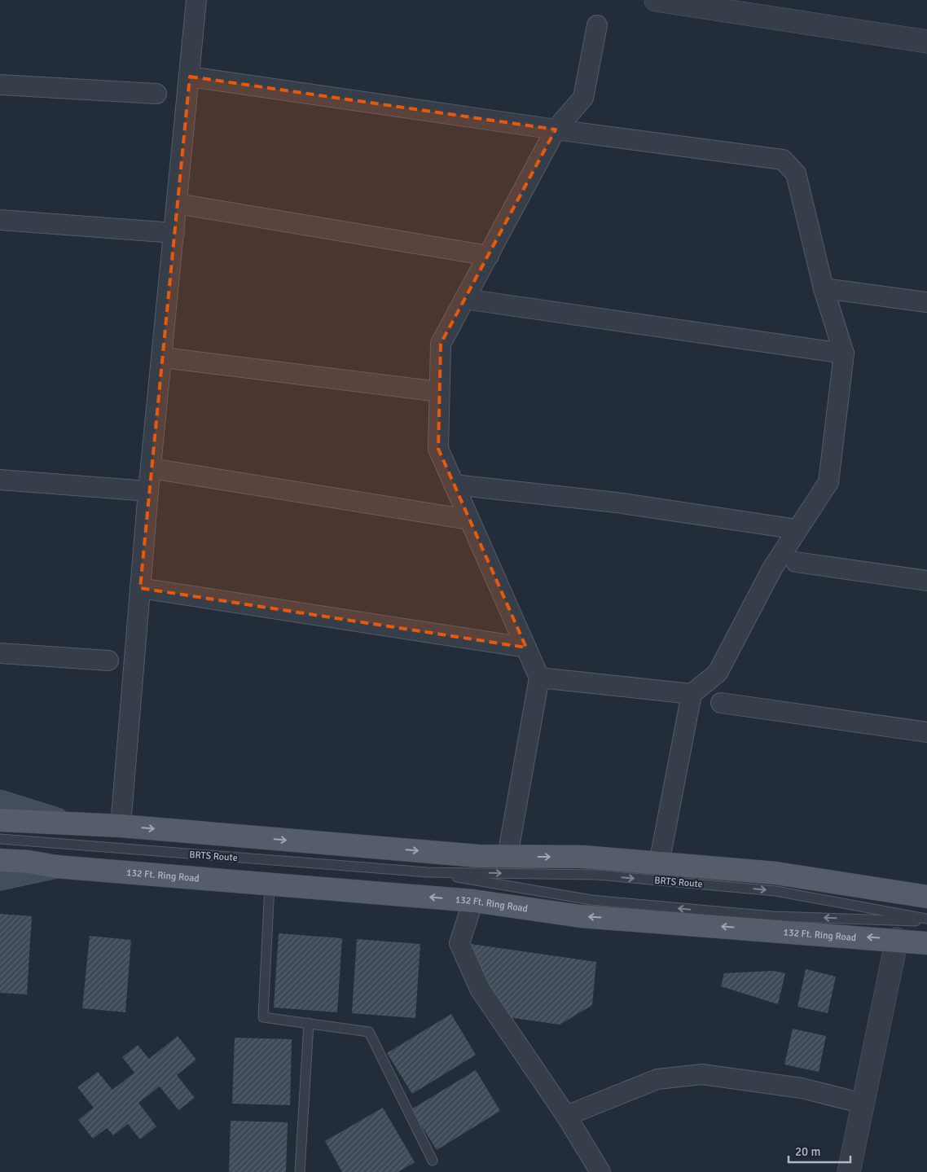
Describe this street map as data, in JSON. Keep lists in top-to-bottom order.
{
  "streets": {
    "main road": ["132 Ft. Ring Road"],
    "lane": ["BRTS Route"]
  },
  "scale_bar": "20 m"
}
